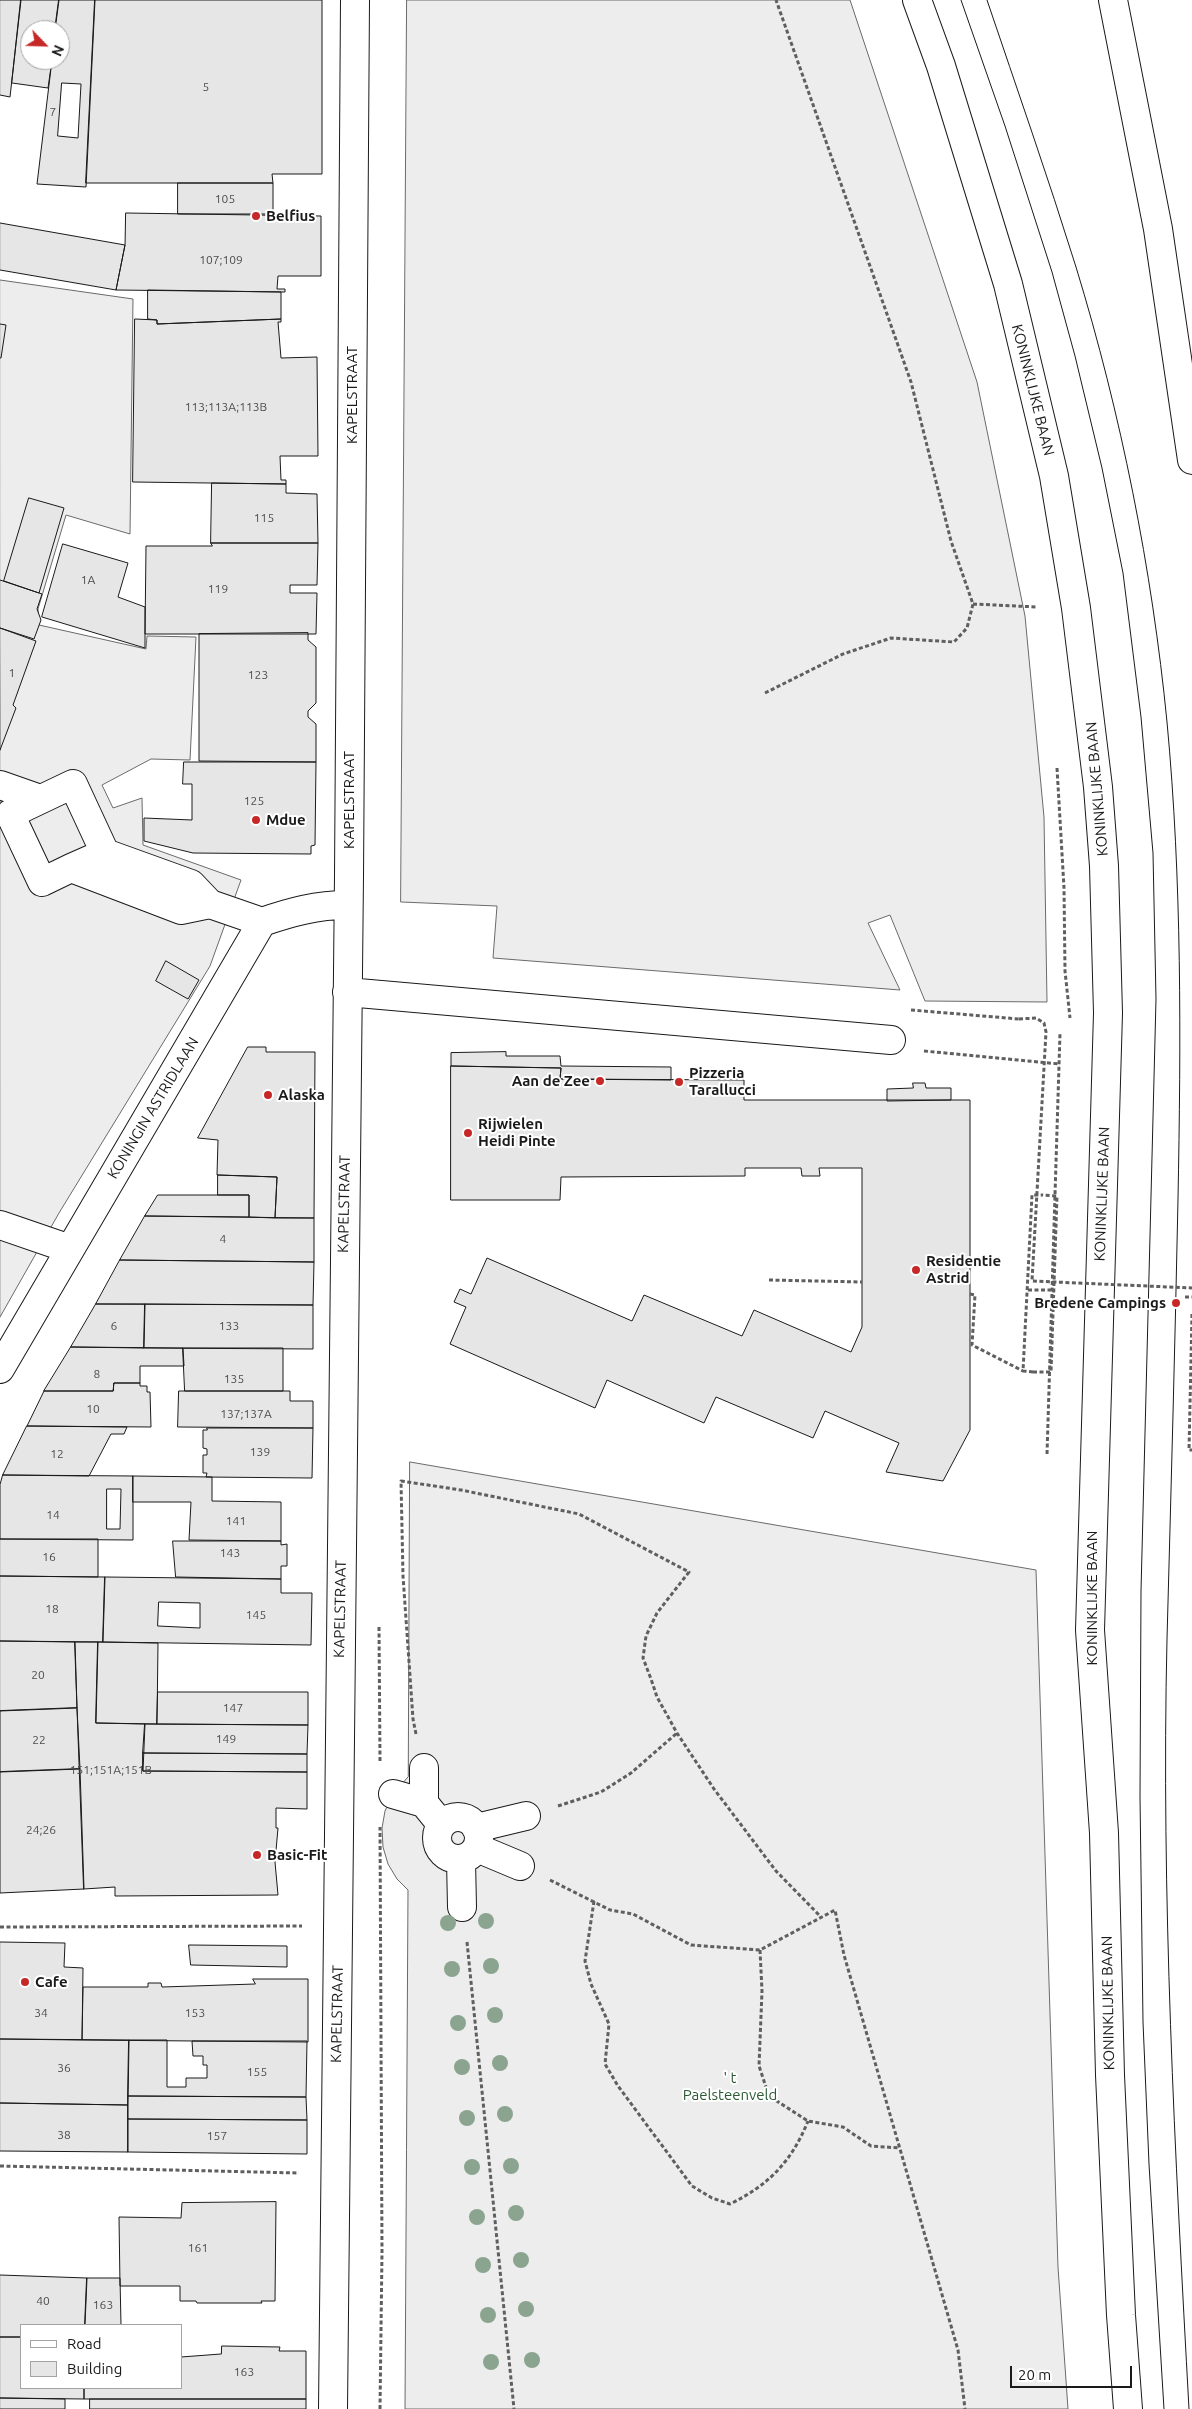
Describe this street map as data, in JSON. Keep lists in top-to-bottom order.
{
  "streets": {
    "street": ["KONINKLIJKE BAAN", "KAPELSTRAAT", "KONINGIN ASTRIDLAAN"]
  },
  "parks": ["' t Paelsteenveld"],
  "places": [
    "Belfius",
    "Mdue",
    "Aan de Zee",
    "Pizzeria Tarallucci",
    "Alaska",
    "Rijwielen Heidi Pinte",
    "Residentie Astrid",
    "Bredene Campings",
    "Basic-Fit",
    "Cafe"
  ],
  "house_numbers": [
    "5",
    "7",
    "105",
    "107;109",
    "113;113A;113B",
    "115",
    "1A",
    "119",
    "1",
    "123",
    "125",
    "4",
    "6",
    "133",
    "8",
    "135",
    "10",
    "137;137A",
    "139",
    "12",
    "14",
    "141",
    "143",
    "16",
    "18",
    "145",
    "20",
    "147",
    "149",
    "22",
    "151;151A;151B",
    "24;26",
    "34",
    "153",
    "36",
    "155",
    "38",
    "157",
    "161",
    "40",
    "163",
    "163"
  ],
  "legend": ["Road", "Building"],
  "scale_bar": "20 m",
  "north": "bottom right"
}
